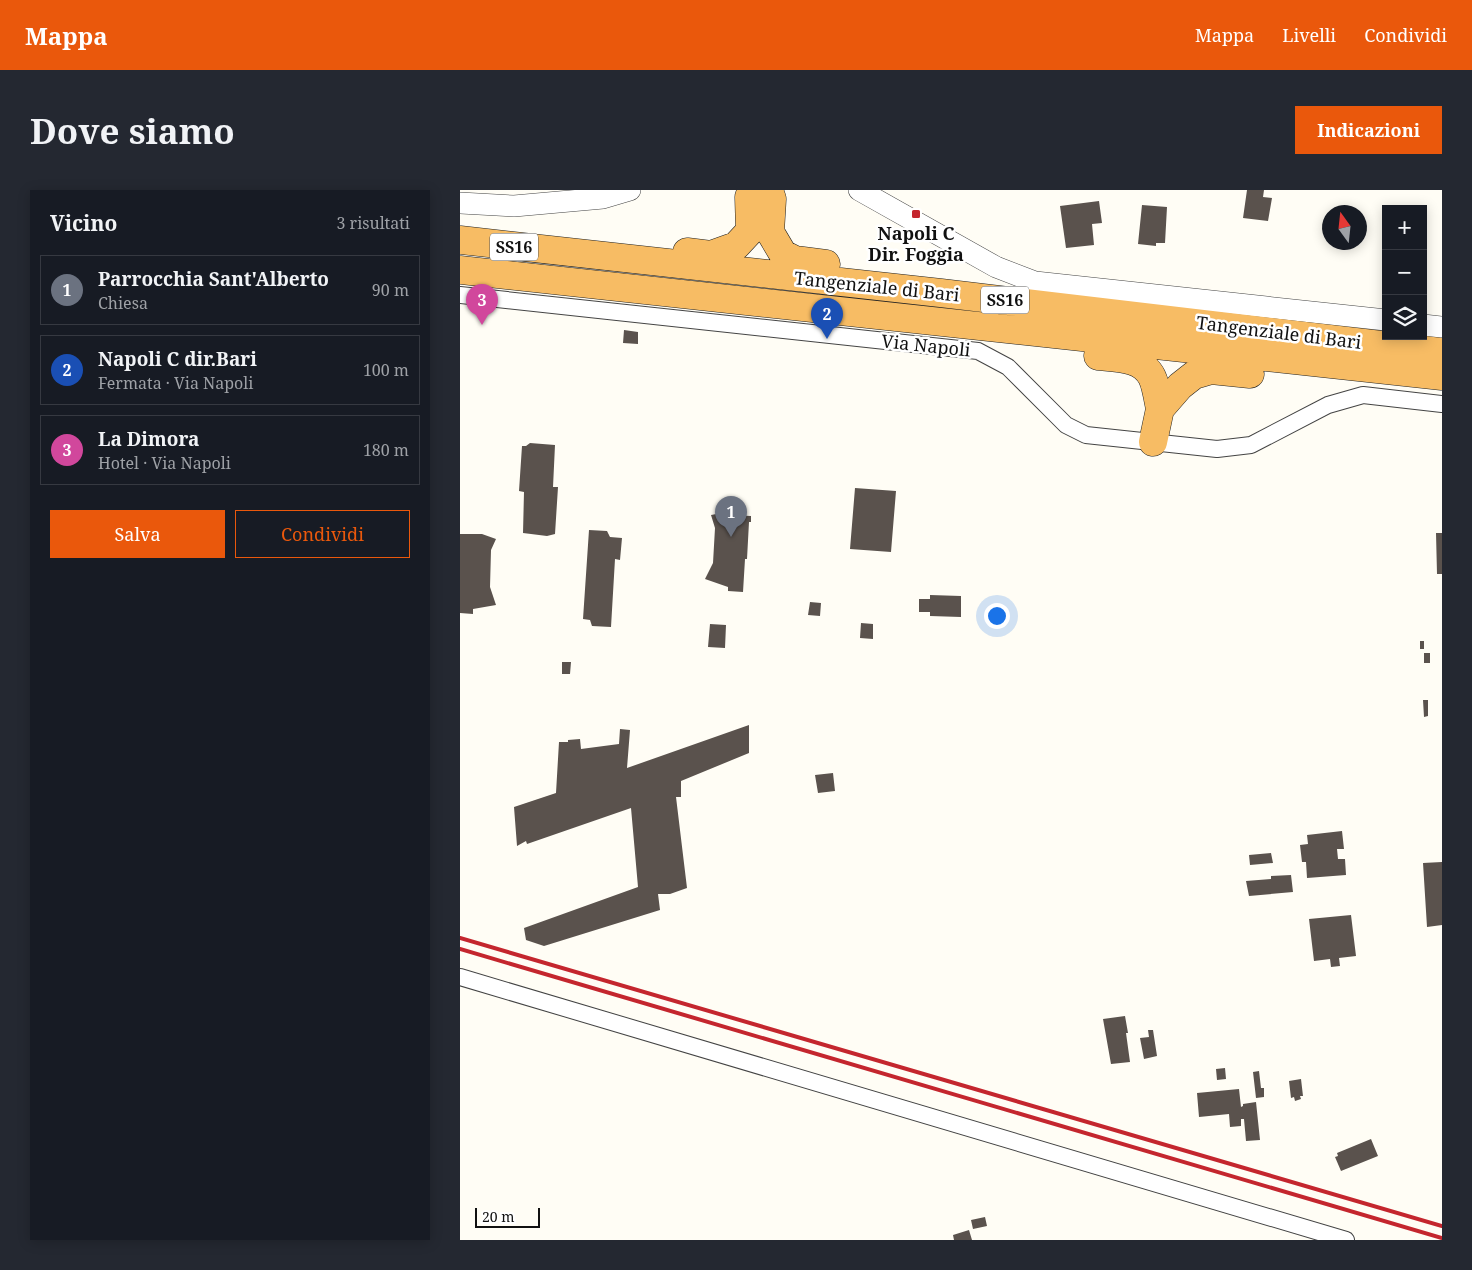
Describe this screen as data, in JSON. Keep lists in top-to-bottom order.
{
  "streets": {
    "highway": ["SS16", "Tangenziale di Bari"],
    "street": ["Via Napoli"]
  },
  "places": {
    "transit": ["Napoli C Dir. Foggia"]
  },
  "scale_bar": "20 m",
  "north": "top",
  "page": {
    "header": "Mappa",
    "nav": ["Mappa", "Livelli", "Condividi"],
    "buttons": [
      "Indicazioni",
      ["Salva", "Condividi"]
    ],
    "title": "Dove siamo",
    "heading": ["Vicino", "3 risultati"],
    "map_buttons": ["+", "−"],
    "list": [
      {
        "mark": "1",
        "name": "Parrocchia Sant'Alberto",
        "note": "Chiesa",
        "value": "90 m"
      },
      {
        "mark": "2",
        "name": "Napoli C dir.Bari",
        "note": "Fermata · Via Napoli",
        "value": "100 m"
      },
      {
        "mark": "3",
        "name": "La Dimora",
        "note": "Hotel · Via Napoli",
        "value": "180 m"
      }
    ],
    "pins": ["3", "2", "1"],
    "scale": "20 m"
  }
}
